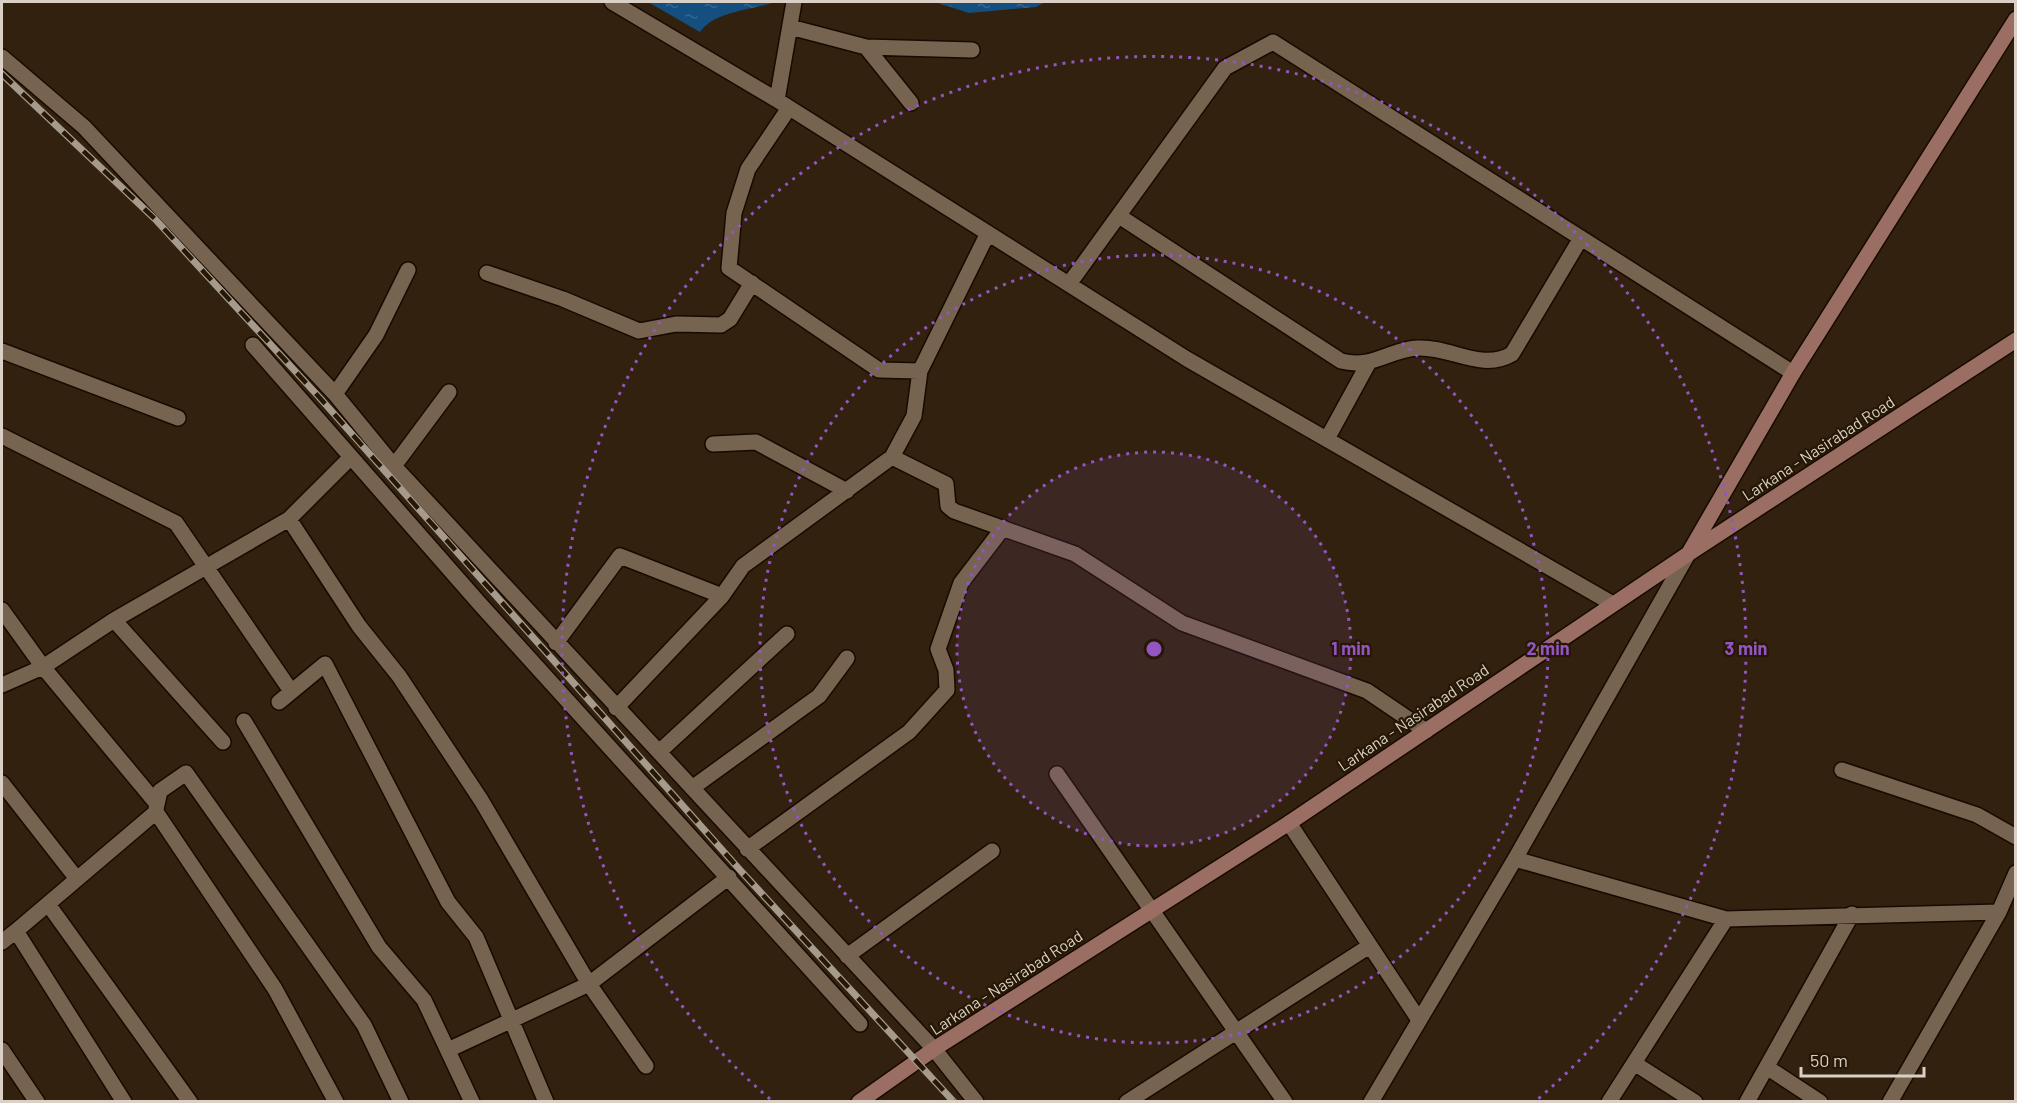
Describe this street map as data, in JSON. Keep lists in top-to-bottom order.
{
  "streets": {
    "main road": ["Larkana - Nasirabad Road"]
  },
  "scale_bar": "50 m",
  "rings": ["1 min", "2 min", "3 min"]
}
